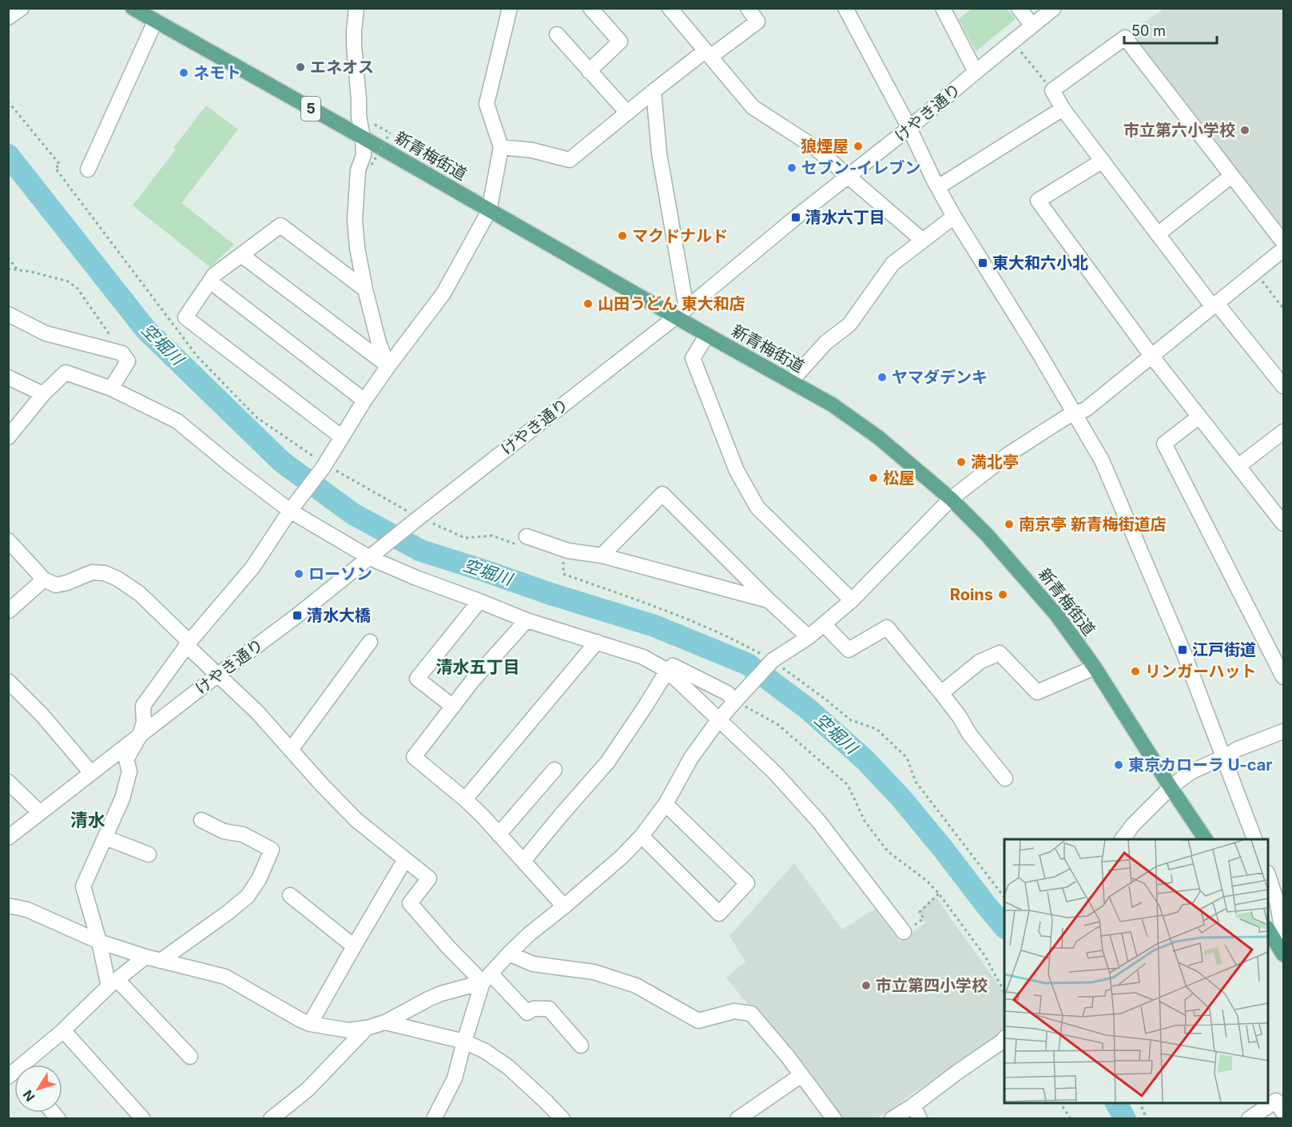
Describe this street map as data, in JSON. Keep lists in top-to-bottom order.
{
  "streets": {
    "main road": ["5", "新青梅街道"],
    "street": ["けやき通り"]
  },
  "crossings": [
    ["けやき通り", "新青梅街道"]
  ],
  "districts": ["清水五丁目", "清水"],
  "water": ["空堀川"],
  "places": {
    "other": [
      "エネオス",
      "ネモト",
      "市立第六小学校",
      "狼煙屋",
      "セブン-イレブン",
      "マクドナルド",
      "山田うどん 東大和店",
      "ヤマダデンキ",
      "満北亭",
      "松屋",
      "南京亭 新青梅街道店",
      "ローソン",
      "Roins",
      "リンガーハット",
      "東京カローラ U-car",
      "市立第四小学校"
    ],
    "transit": [
      "清水六丁目",
      "東大和六小北",
      "清水大橋",
      "江戸街道"
    ]
  },
  "scale_bar": "50 m",
  "north": "bottom left"
}
